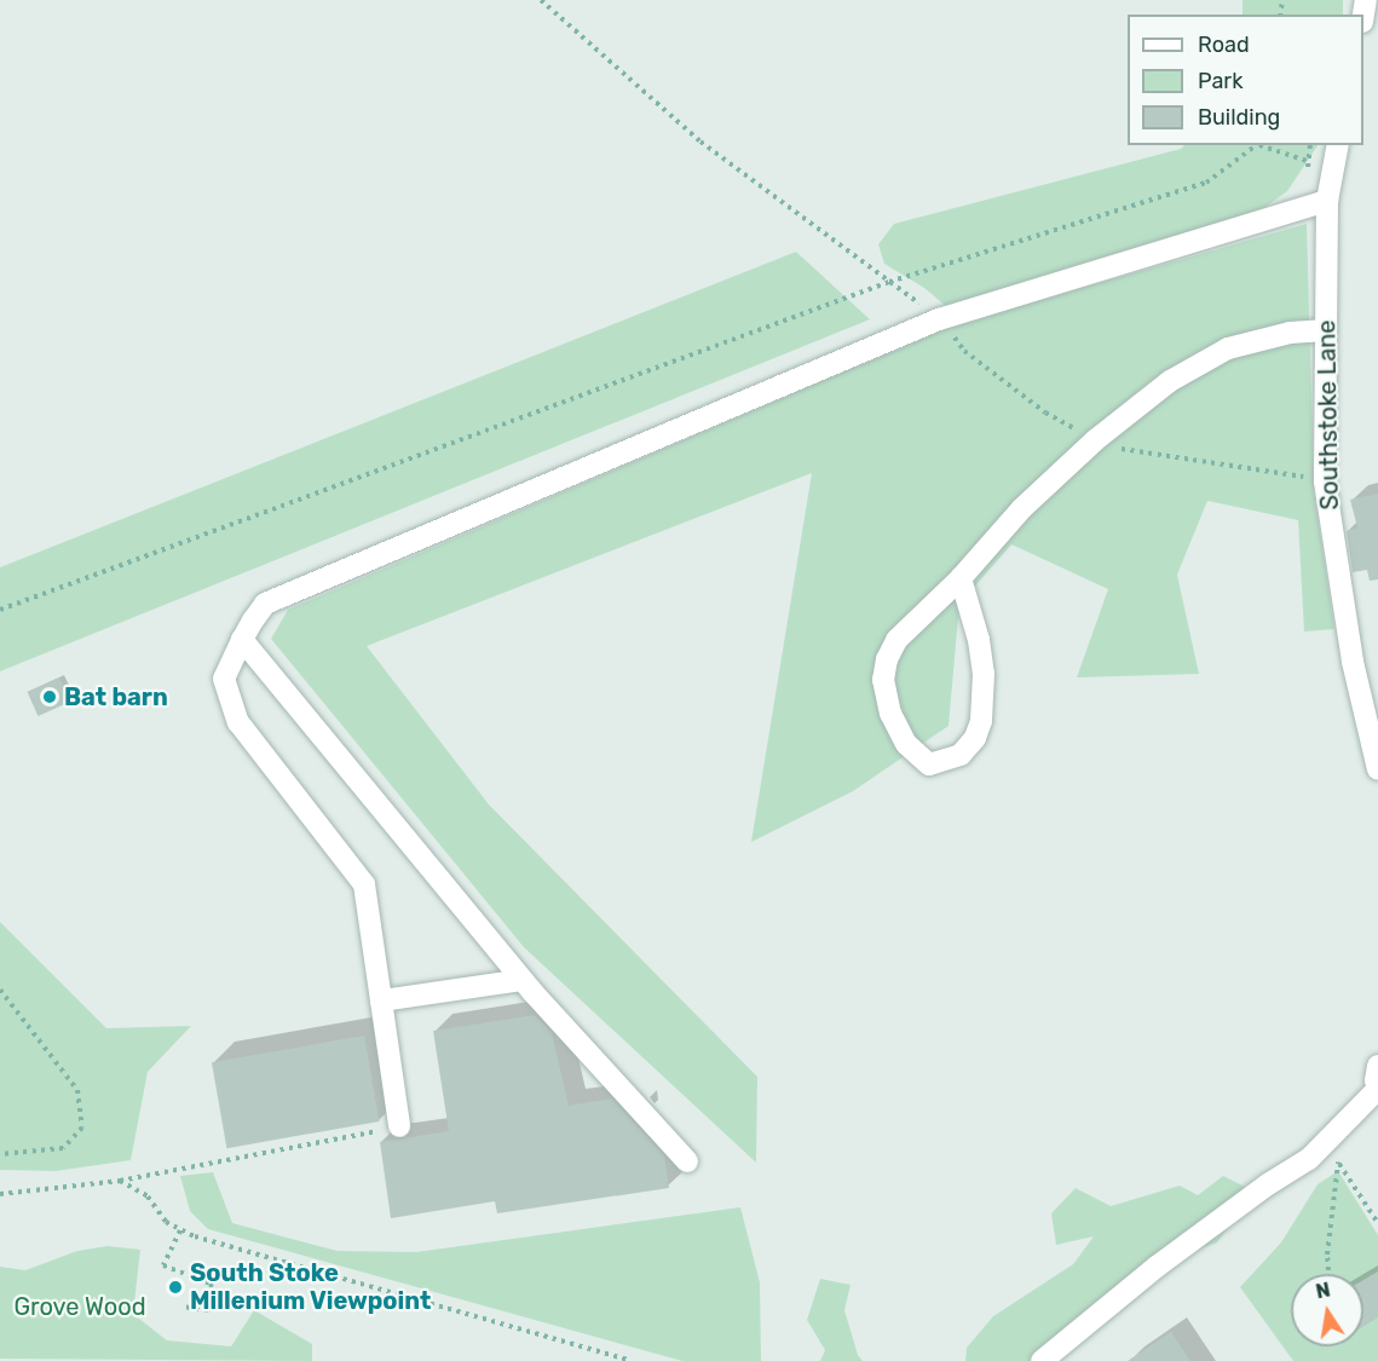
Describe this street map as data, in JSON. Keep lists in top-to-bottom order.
{
  "streets": {
    "street": ["Southstoke Lane"]
  },
  "parks": ["Grove Wood"],
  "places": ["Bat barn", "South Stoke Millenium Viewpoint"],
  "legend": ["Road", "Park", "Building"],
  "north": "top"
}
